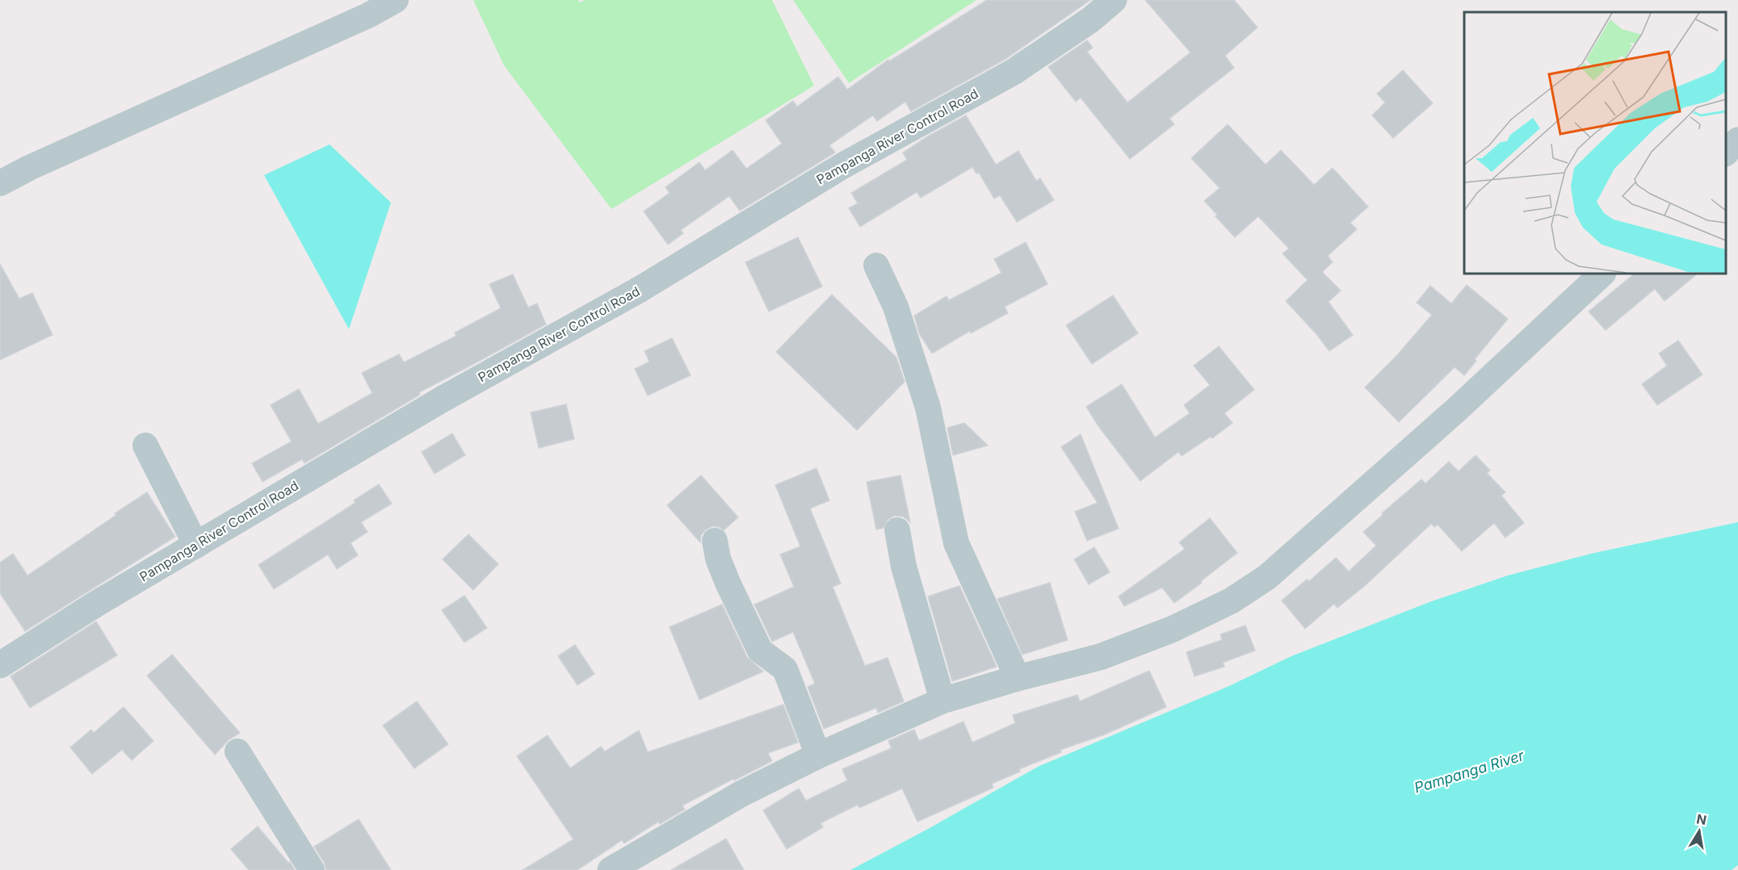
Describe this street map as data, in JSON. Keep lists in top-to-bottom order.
{
  "streets": {
    "street": ["Pampanga River Control Road"]
  },
  "water": ["Pampanga River"],
  "north": "top"
}
